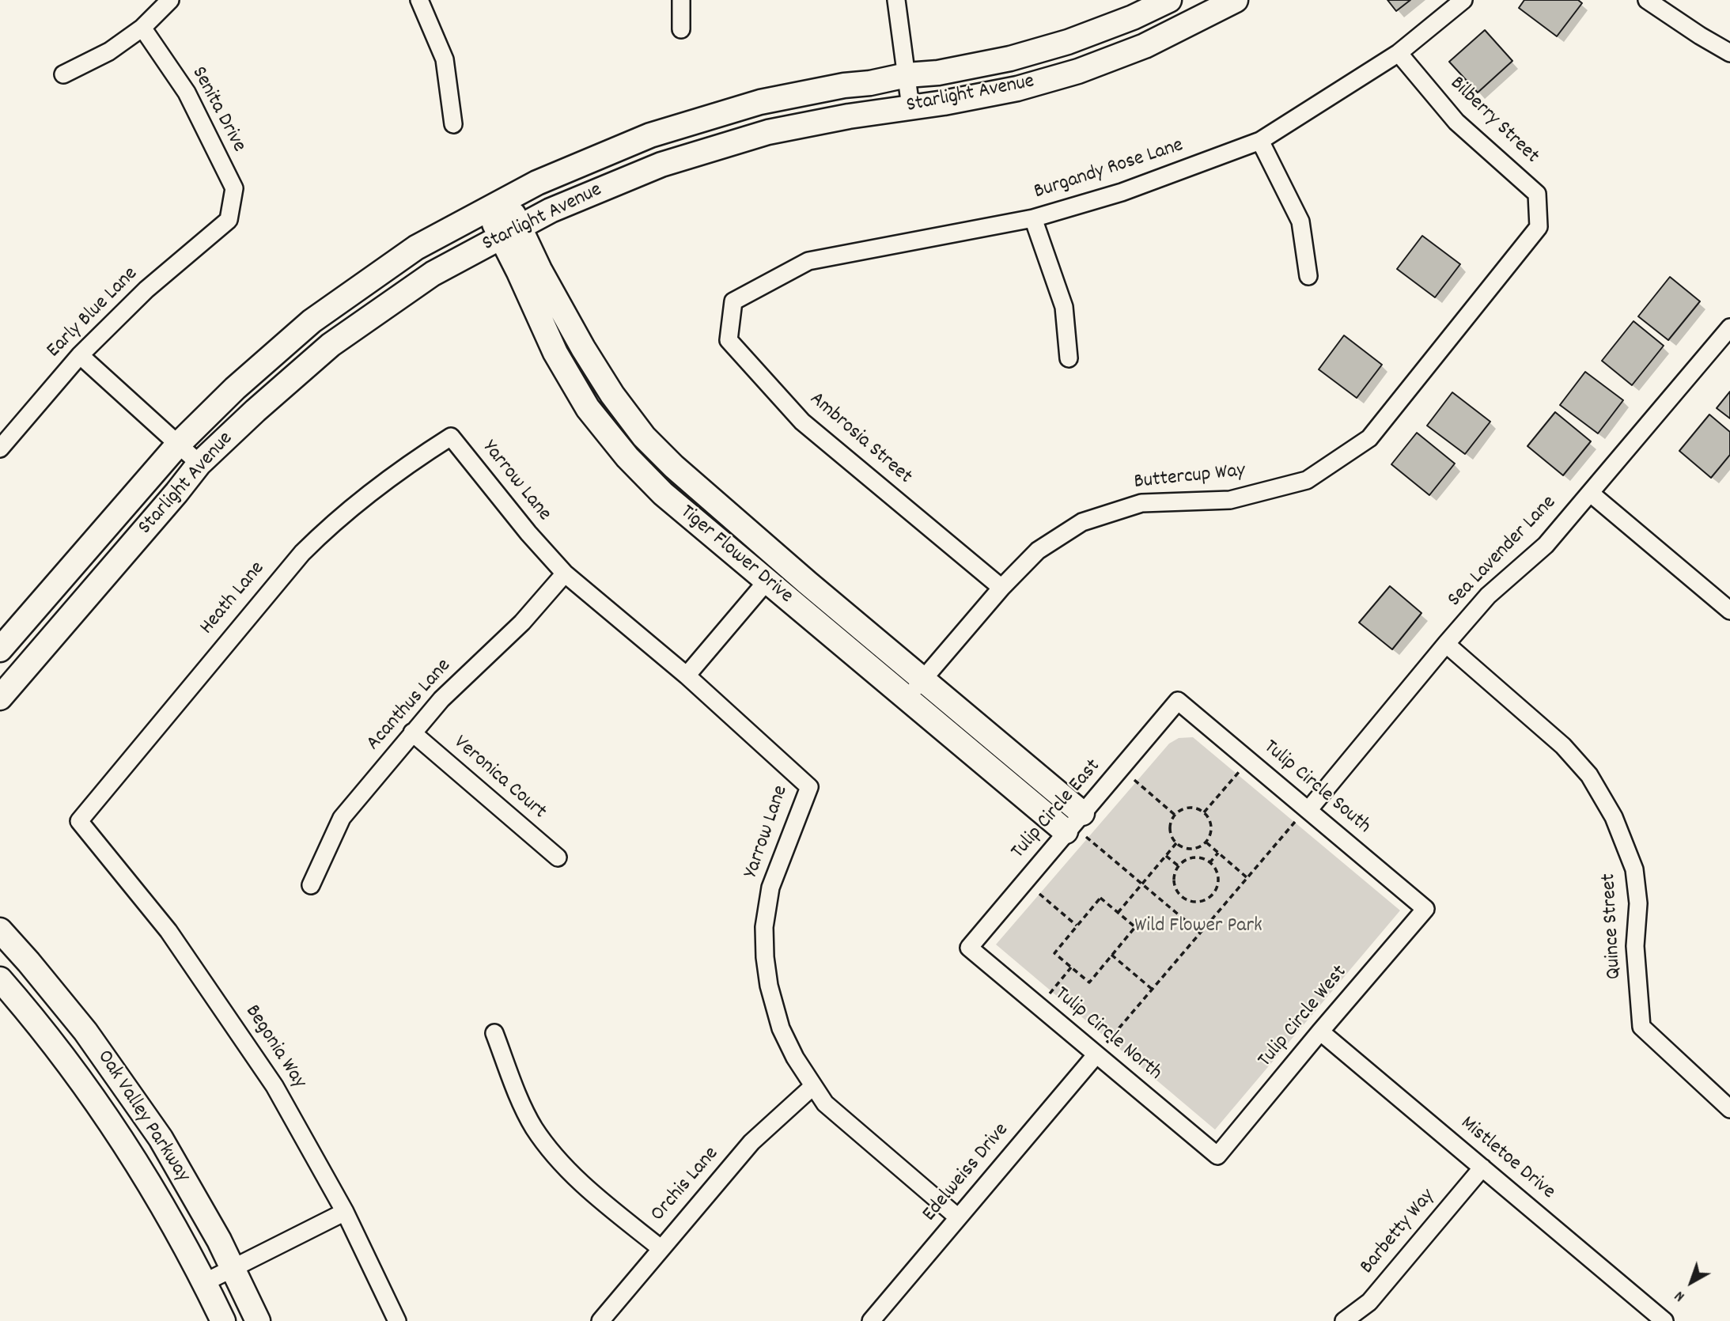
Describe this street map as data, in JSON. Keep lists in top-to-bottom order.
{
  "streets": {
    "street": [
      "Starlight Avenue",
      "Senita Drive",
      "Bilberry Street",
      "Burgandy Rose Lane",
      "Early Blue Lane",
      "Ambrosia Street",
      "Buttercup Way",
      "Yarrow Lane",
      "Sea Lavender Lane",
      "Tiger Flower Drive",
      "Heath Lane",
      "Acanthus Lane",
      "Veronica Court",
      "Tulip Circle South",
      "Tulip Circle East",
      "Quince Street",
      "Tulip Circle West",
      "Tulip Circle North",
      "Begonia Way",
      "Oak Valley Parkway",
      "Mistletoe Drive",
      "Edelweiss Drive",
      "Orchis Lane",
      "Barbetty Way"
    ]
  },
  "crossings": [
    ["Starlight Avenue", "Tiger Flower Drive"],
    ["Senita Drive", "Early Blue Lane"],
    ["Bilberry Street", "Burgandy Rose Lane"],
    ["Bilberry Street", "Buttercup Way"],
    ["Burgandy Rose Lane", "Ambrosia Street"],
    ["Ambrosia Street", "Buttercup Way"],
    ["Buttercup Way", "Tiger Flower Drive"],
    ["Yarrow Lane", "Heath Lane"],
    ["Yarrow Lane", "Acanthus Lane"],
    ["Yarrow Lane", "Edelweiss Drive"],
    ["Yarrow Lane", "Orchis Lane"],
    ["Sea Lavender Lane", "Tulip Circle South"],
    ["Sea Lavender Lane", "Quince Street"],
    ["Tiger Flower Drive", "Tulip Circle East"],
    ["Heath Lane", "Begonia Way"],
    ["Acanthus Lane", "Veronica Court"],
    ["Tulip Circle South", "Tulip Circle East"],
    ["Tulip Circle South", "Tulip Circle West"],
    ["Tulip Circle East", "Tulip Circle North"],
    ["Tulip Circle West", "Tulip Circle North"],
    ["Tulip Circle West", "Mistletoe Drive"],
    ["Tulip Circle North", "Edelweiss Drive"],
    ["Mistletoe Drive", "Barbetty Way"]
  ],
  "parks": ["Wild Flower Park"],
  "north": "bottom left"
}
